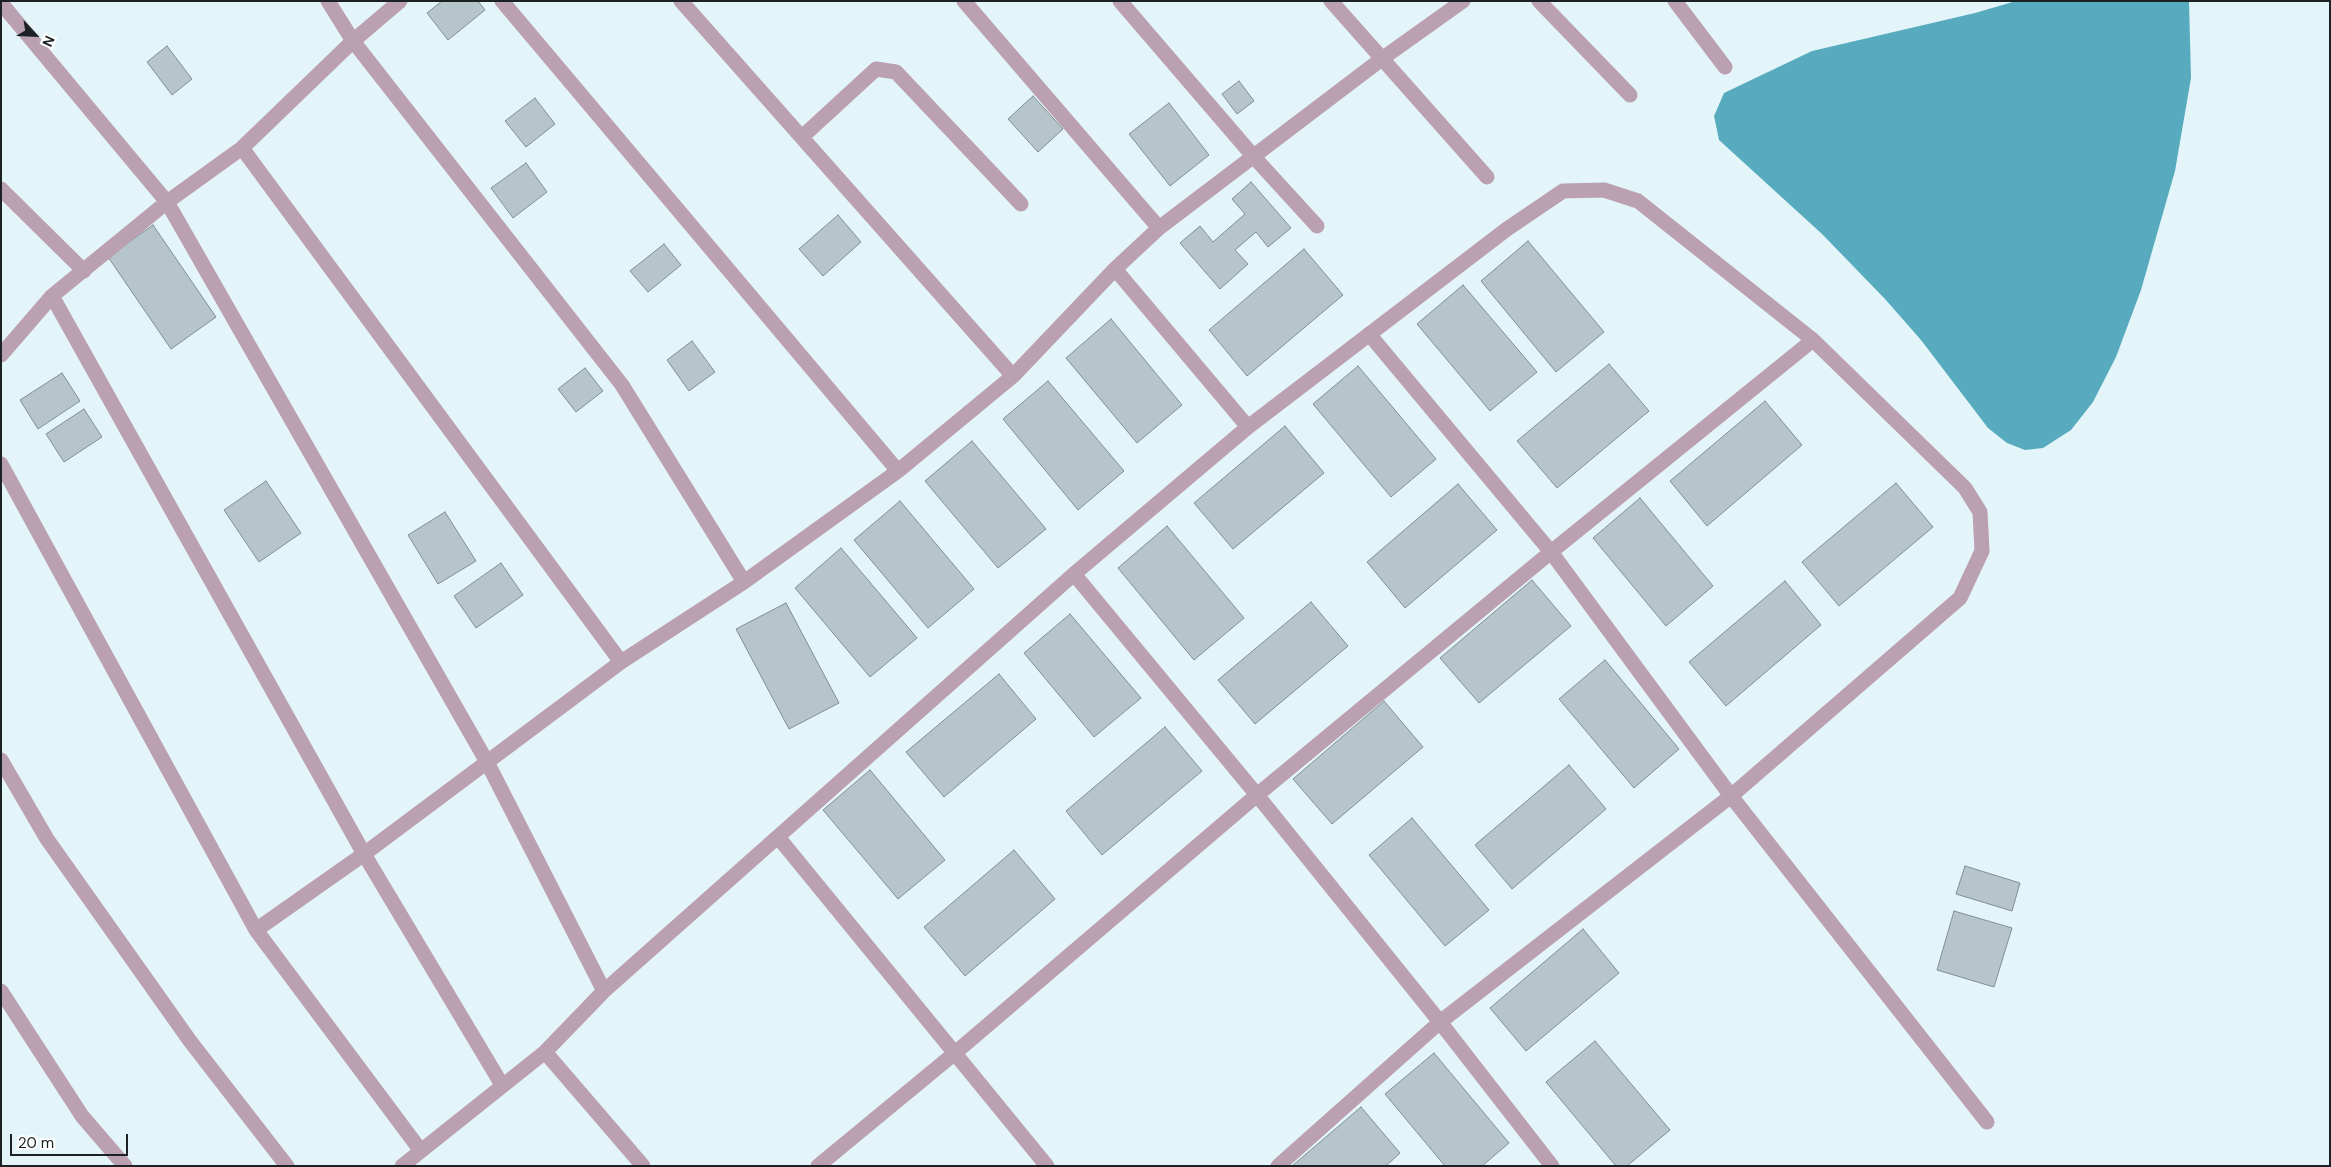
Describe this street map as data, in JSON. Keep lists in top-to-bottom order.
{
  "scale_bar": "20 m",
  "north": "bottom right"
}
